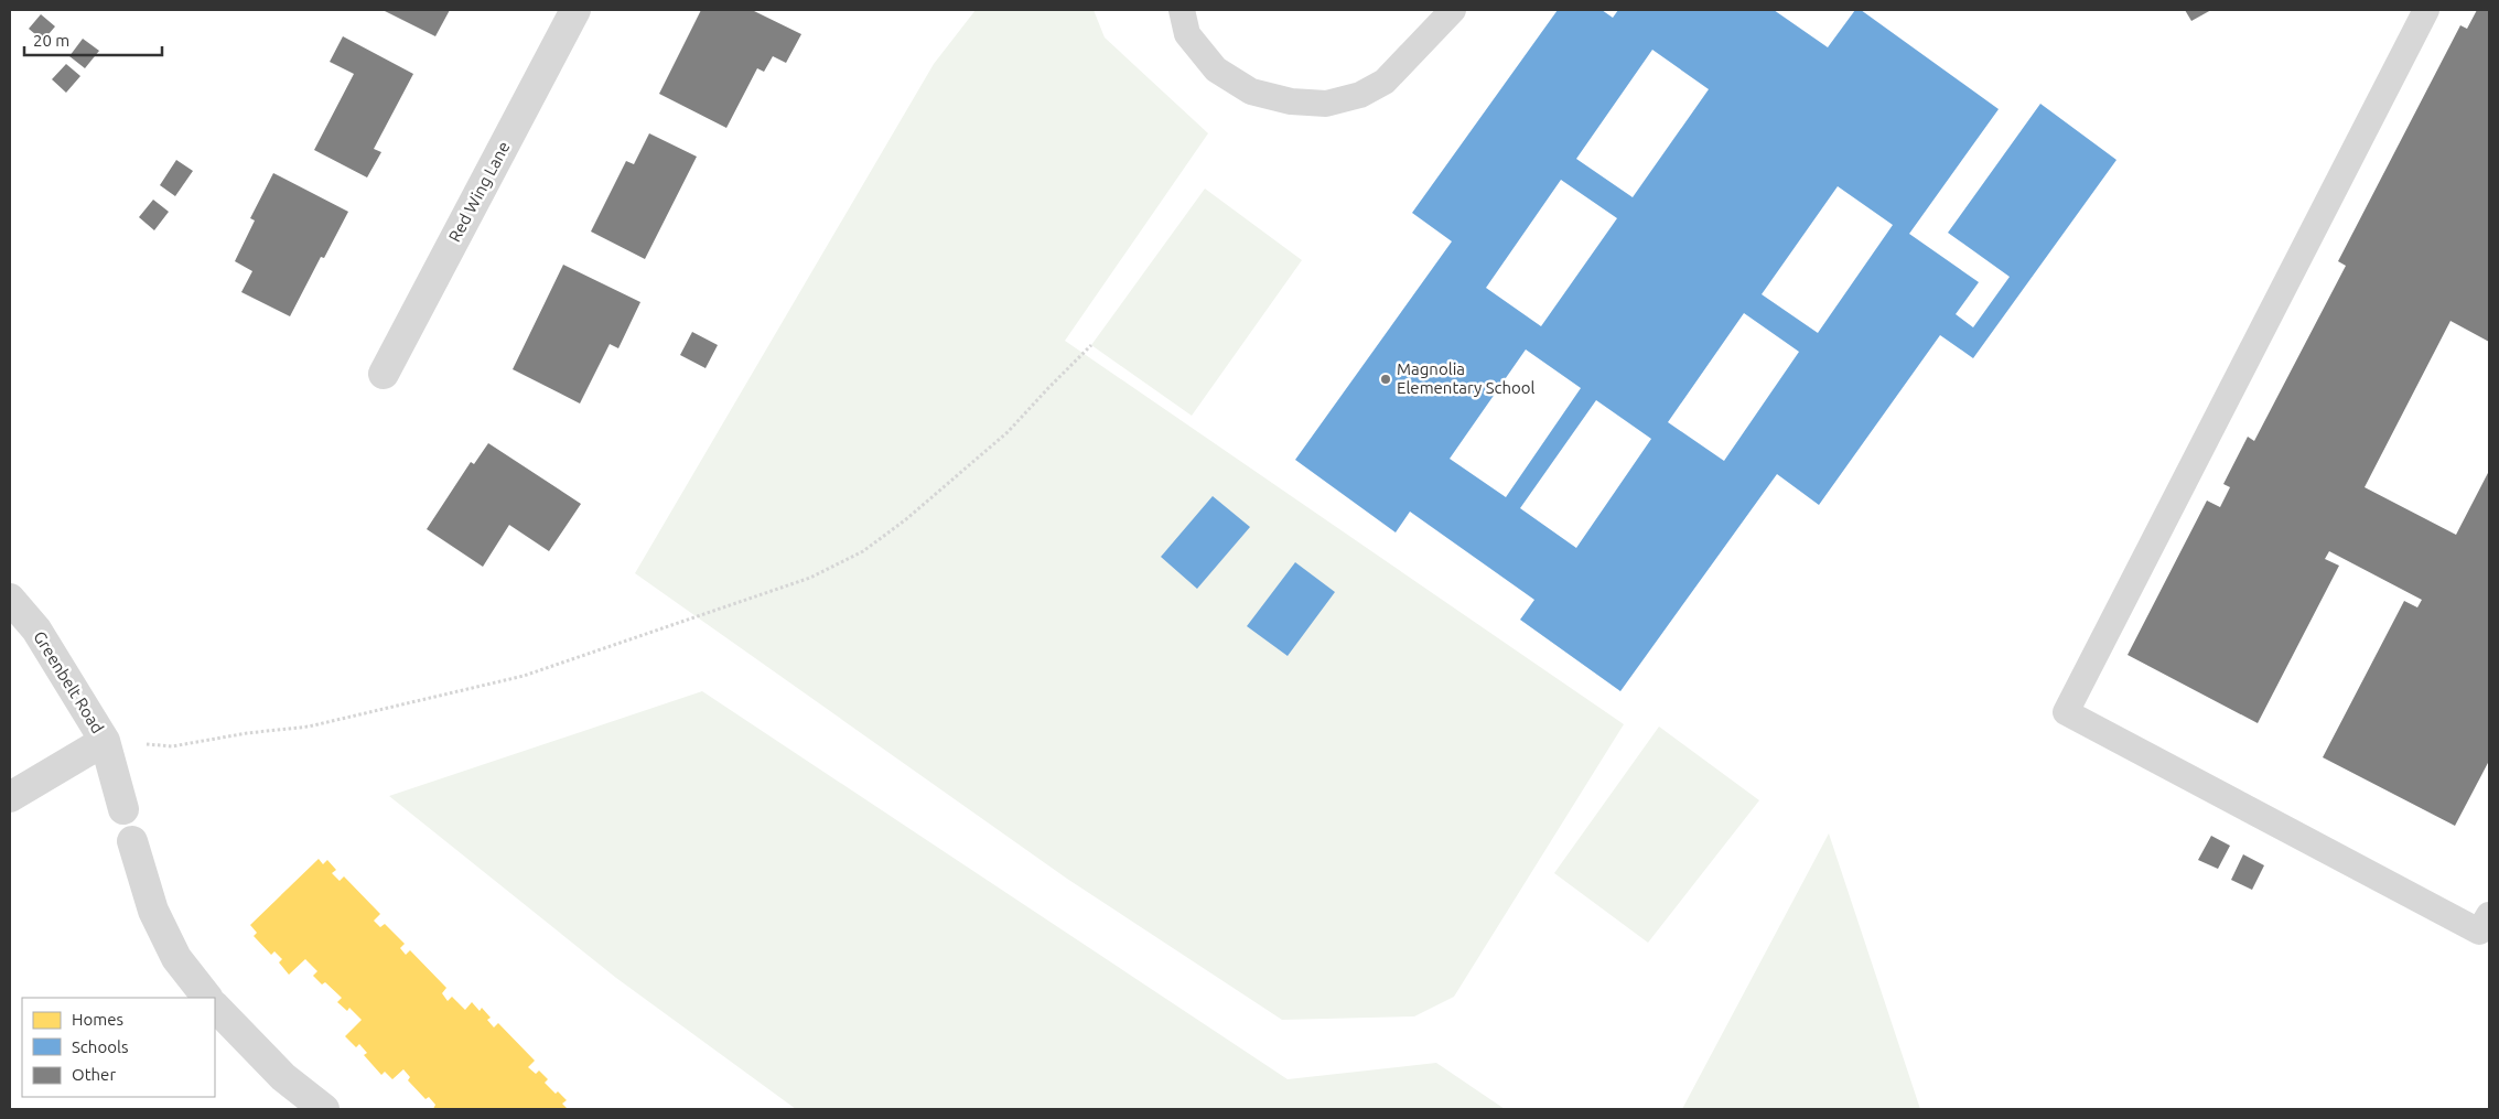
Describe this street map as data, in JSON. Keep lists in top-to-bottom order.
{
  "streets": {
    "street": ["Red Wing Lane", "Greenbelt Road"]
  },
  "places": ["Magnolia Elementary School"],
  "legend": ["Homes", "Schools", "Other"],
  "scale_bar": "20 m"
}
